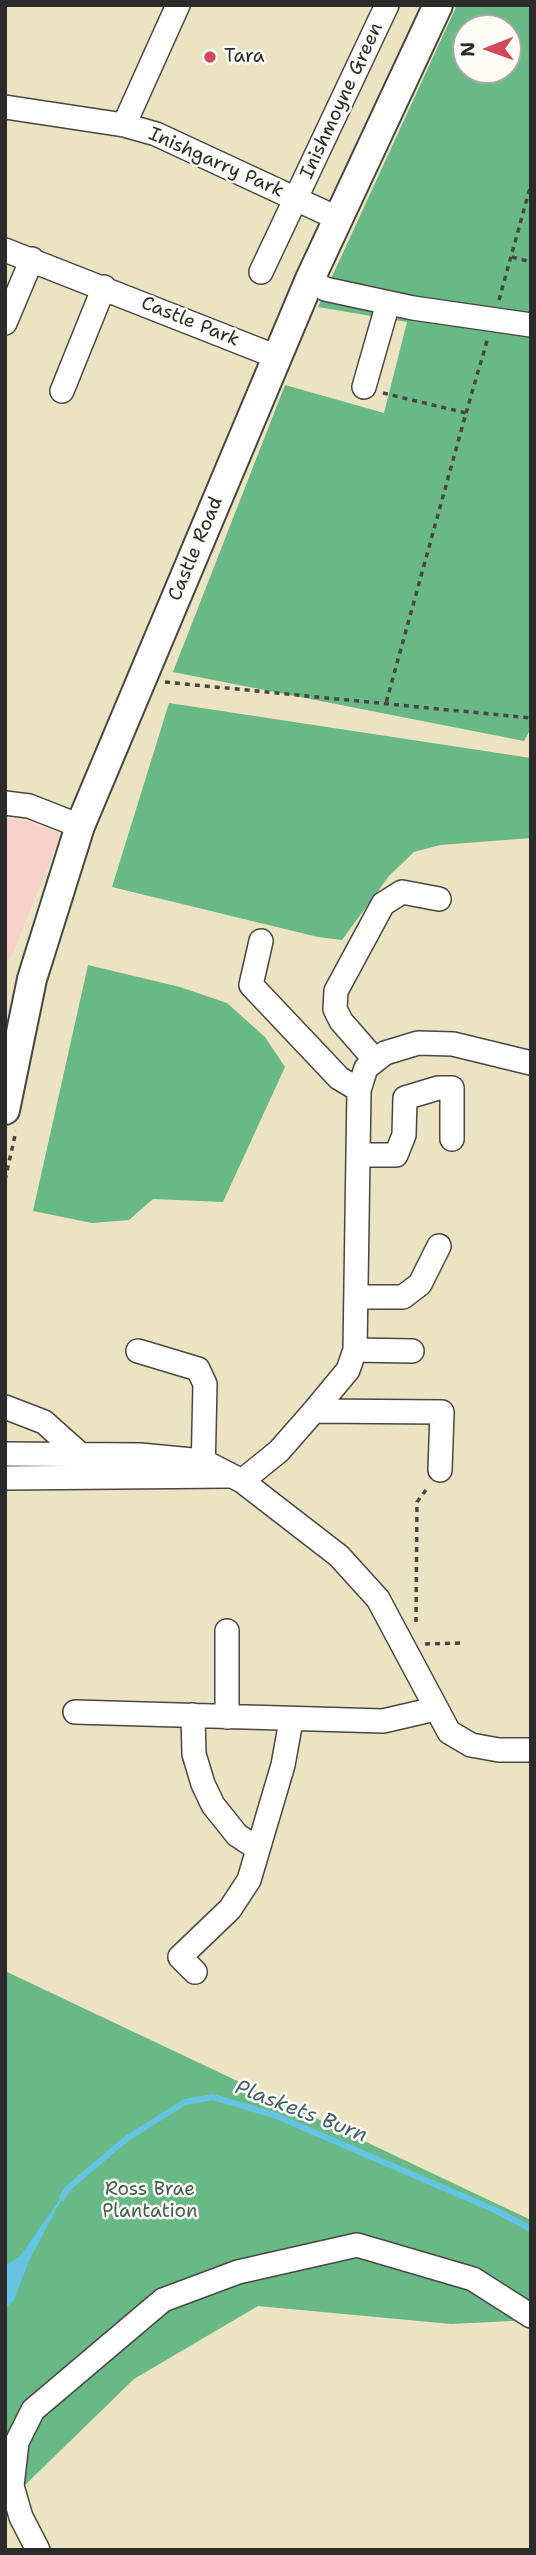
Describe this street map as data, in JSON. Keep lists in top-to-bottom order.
{
  "streets": {
    "main road": ["Castle Road"],
    "street": ["Inishmoyne Green", "Inishgarry Park", "Castle Park"]
  },
  "crossings": [
    ["Inishmoyne Green", "Inishgarry Park"],
    ["Inishgarry Park", "Castle Road"],
    ["Castle Park", "Castle Road"]
  ],
  "water": ["Plaskets Burn"],
  "parks": ["Ross Brae Plantation"],
  "places": ["Tara"],
  "north": "left"
}
